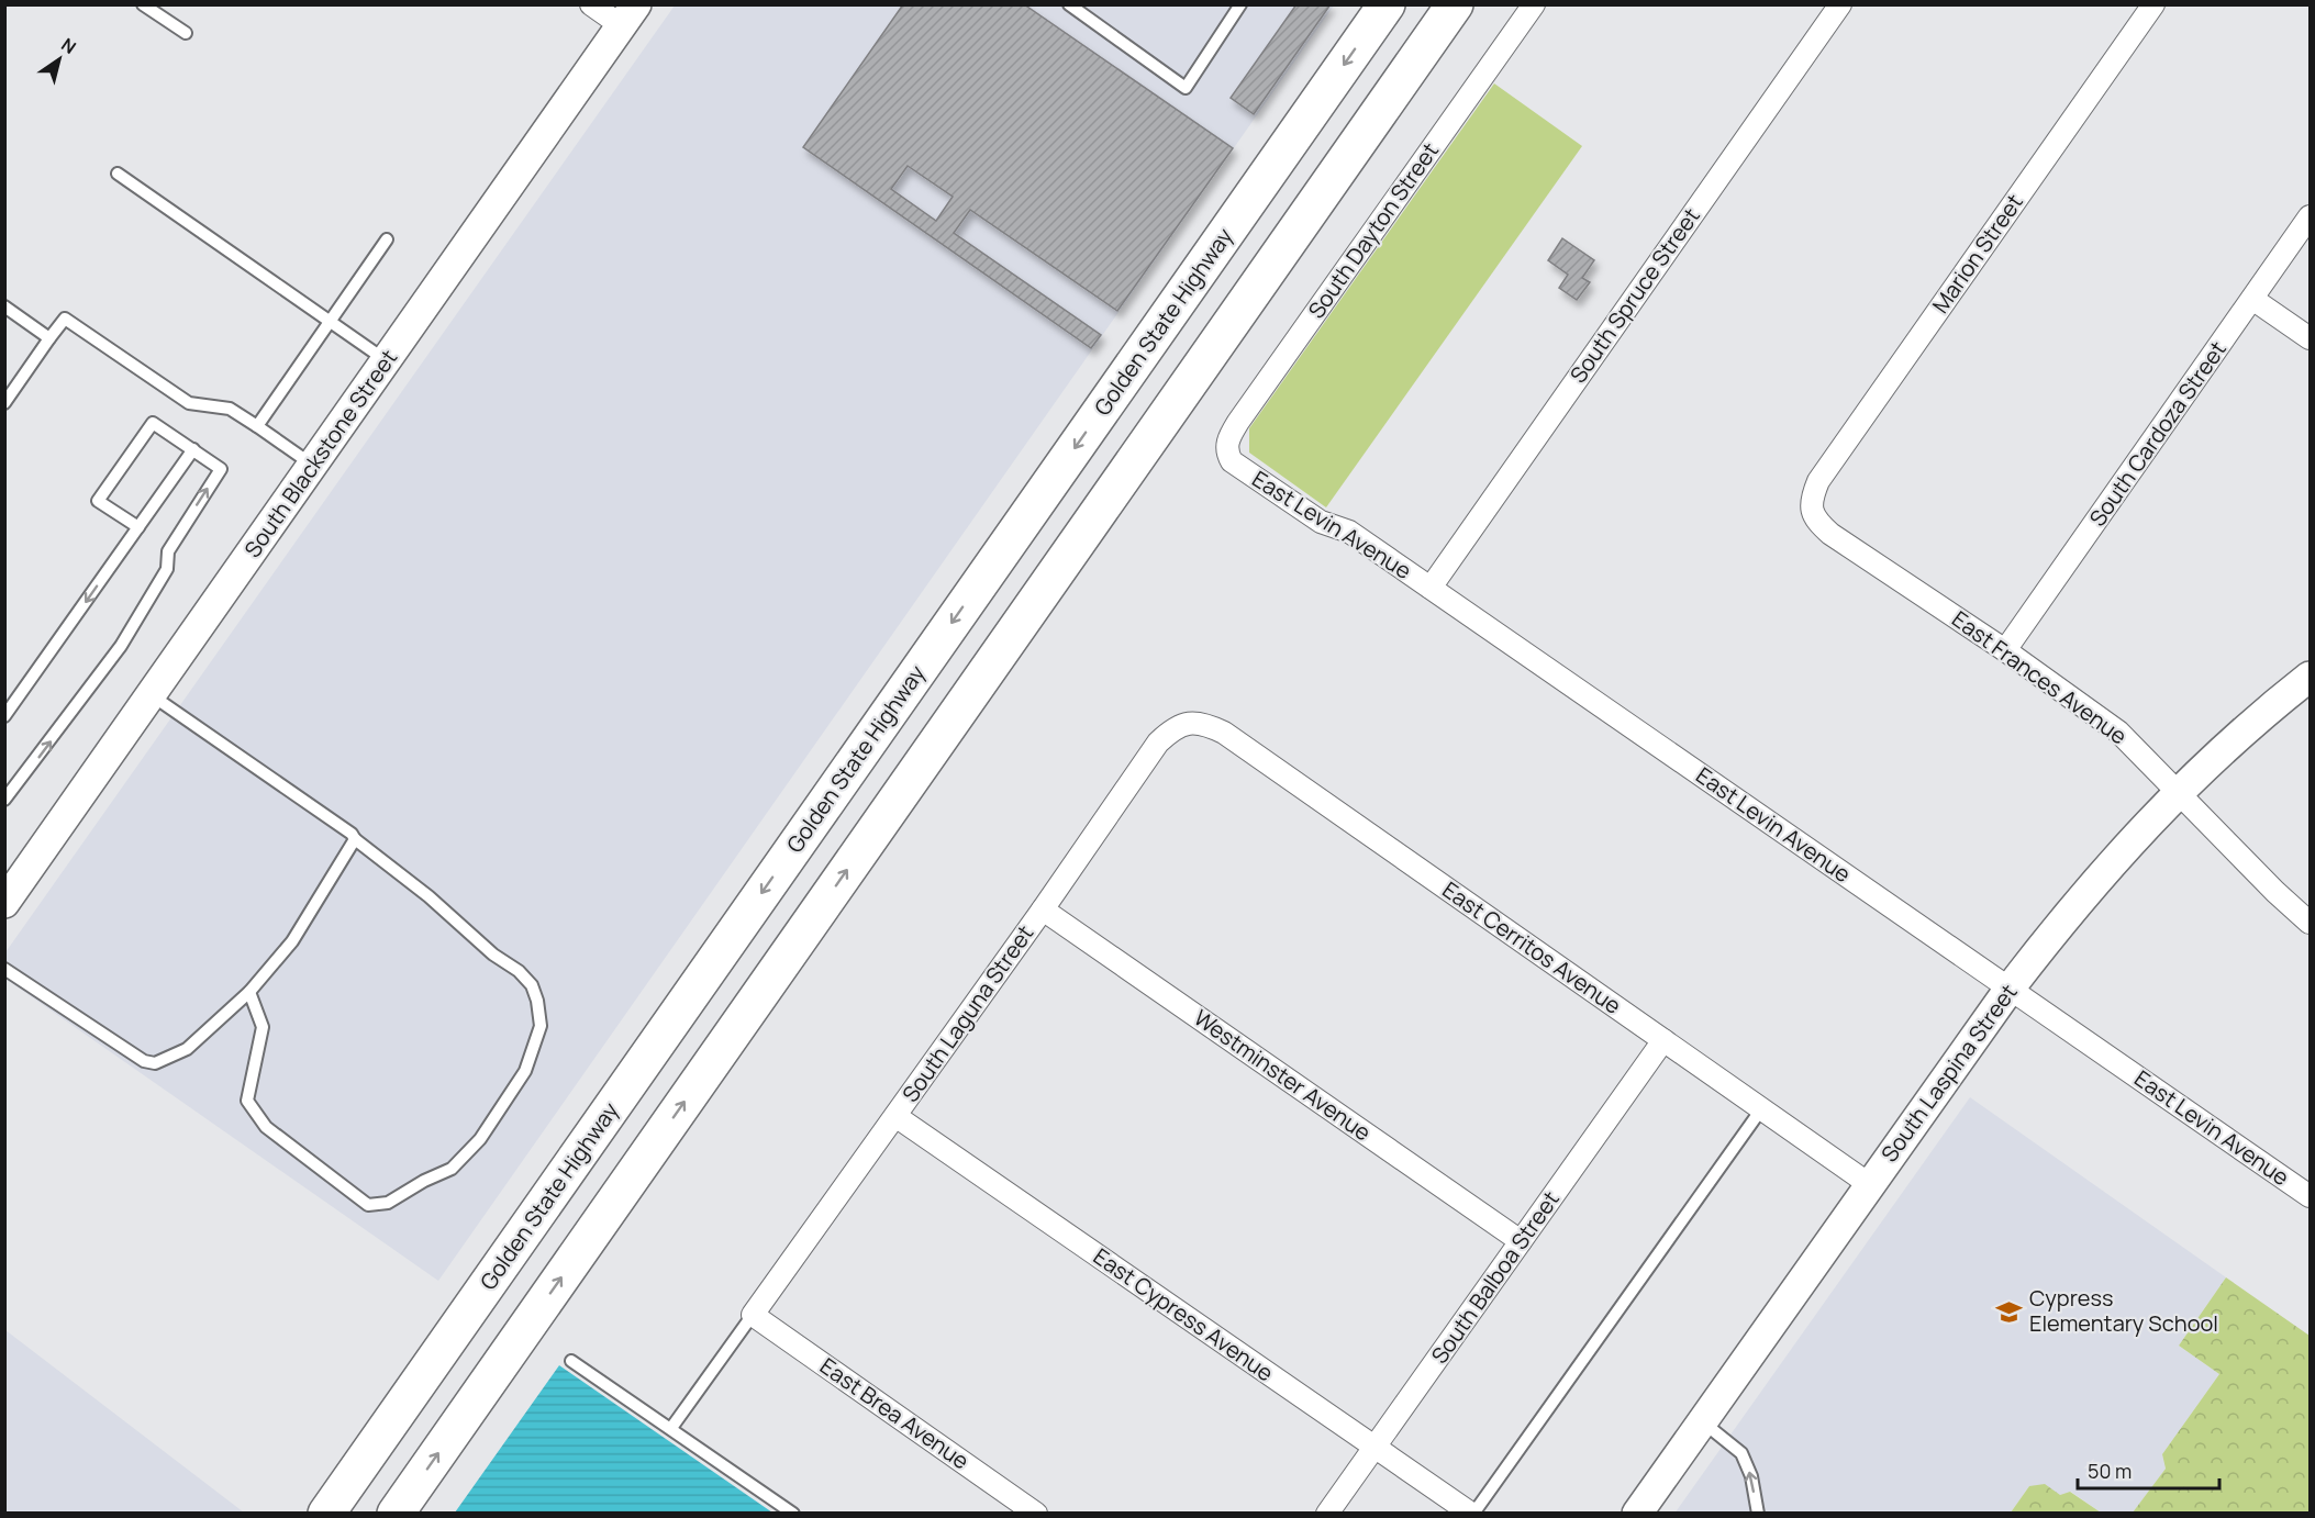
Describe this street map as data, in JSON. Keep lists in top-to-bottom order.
{
  "streets": {
    "highway": ["Golden State Highway"],
    "street": [
      "South Dayton Street",
      "Marion Street",
      "South Spruce Street",
      "South Cardoza Street",
      "South Blackstone Street",
      "East Levin Avenue",
      "East Frances Avenue",
      "East Cerritos Avenue",
      "South Laguna Street",
      "South Laspina Street",
      "Westminster Avenue",
      "South Balboa Street",
      "East Cypress Avenue",
      "East Brea Avenue"
    ]
  },
  "crossings": [
    ["South Dayton Street", "East Levin Avenue"],
    ["Marion Street", "East Frances Avenue"],
    ["South Spruce Street", "East Levin Avenue"],
    ["South Cardoza Street", "East Frances Avenue"],
    ["East Levin Avenue", "South Laspina Street"],
    ["East Frances Avenue", "South Laspina Street"],
    ["East Cerritos Avenue", "South Laguna Street"],
    ["East Cerritos Avenue", "South Laspina Street"],
    ["East Cerritos Avenue", "South Balboa Street"],
    ["South Laguna Street", "Westminster Avenue"],
    ["South Laguna Street", "East Cypress Avenue"],
    ["South Laguna Street", "East Brea Avenue"],
    ["Westminster Avenue", "South Balboa Street"],
    ["South Balboa Street", "East Cypress Avenue"]
  ],
  "places": {
    "school or university": ["Cypress Elementary School"]
  },
  "scale_bar": "50 m",
  "north": "top right"
}
